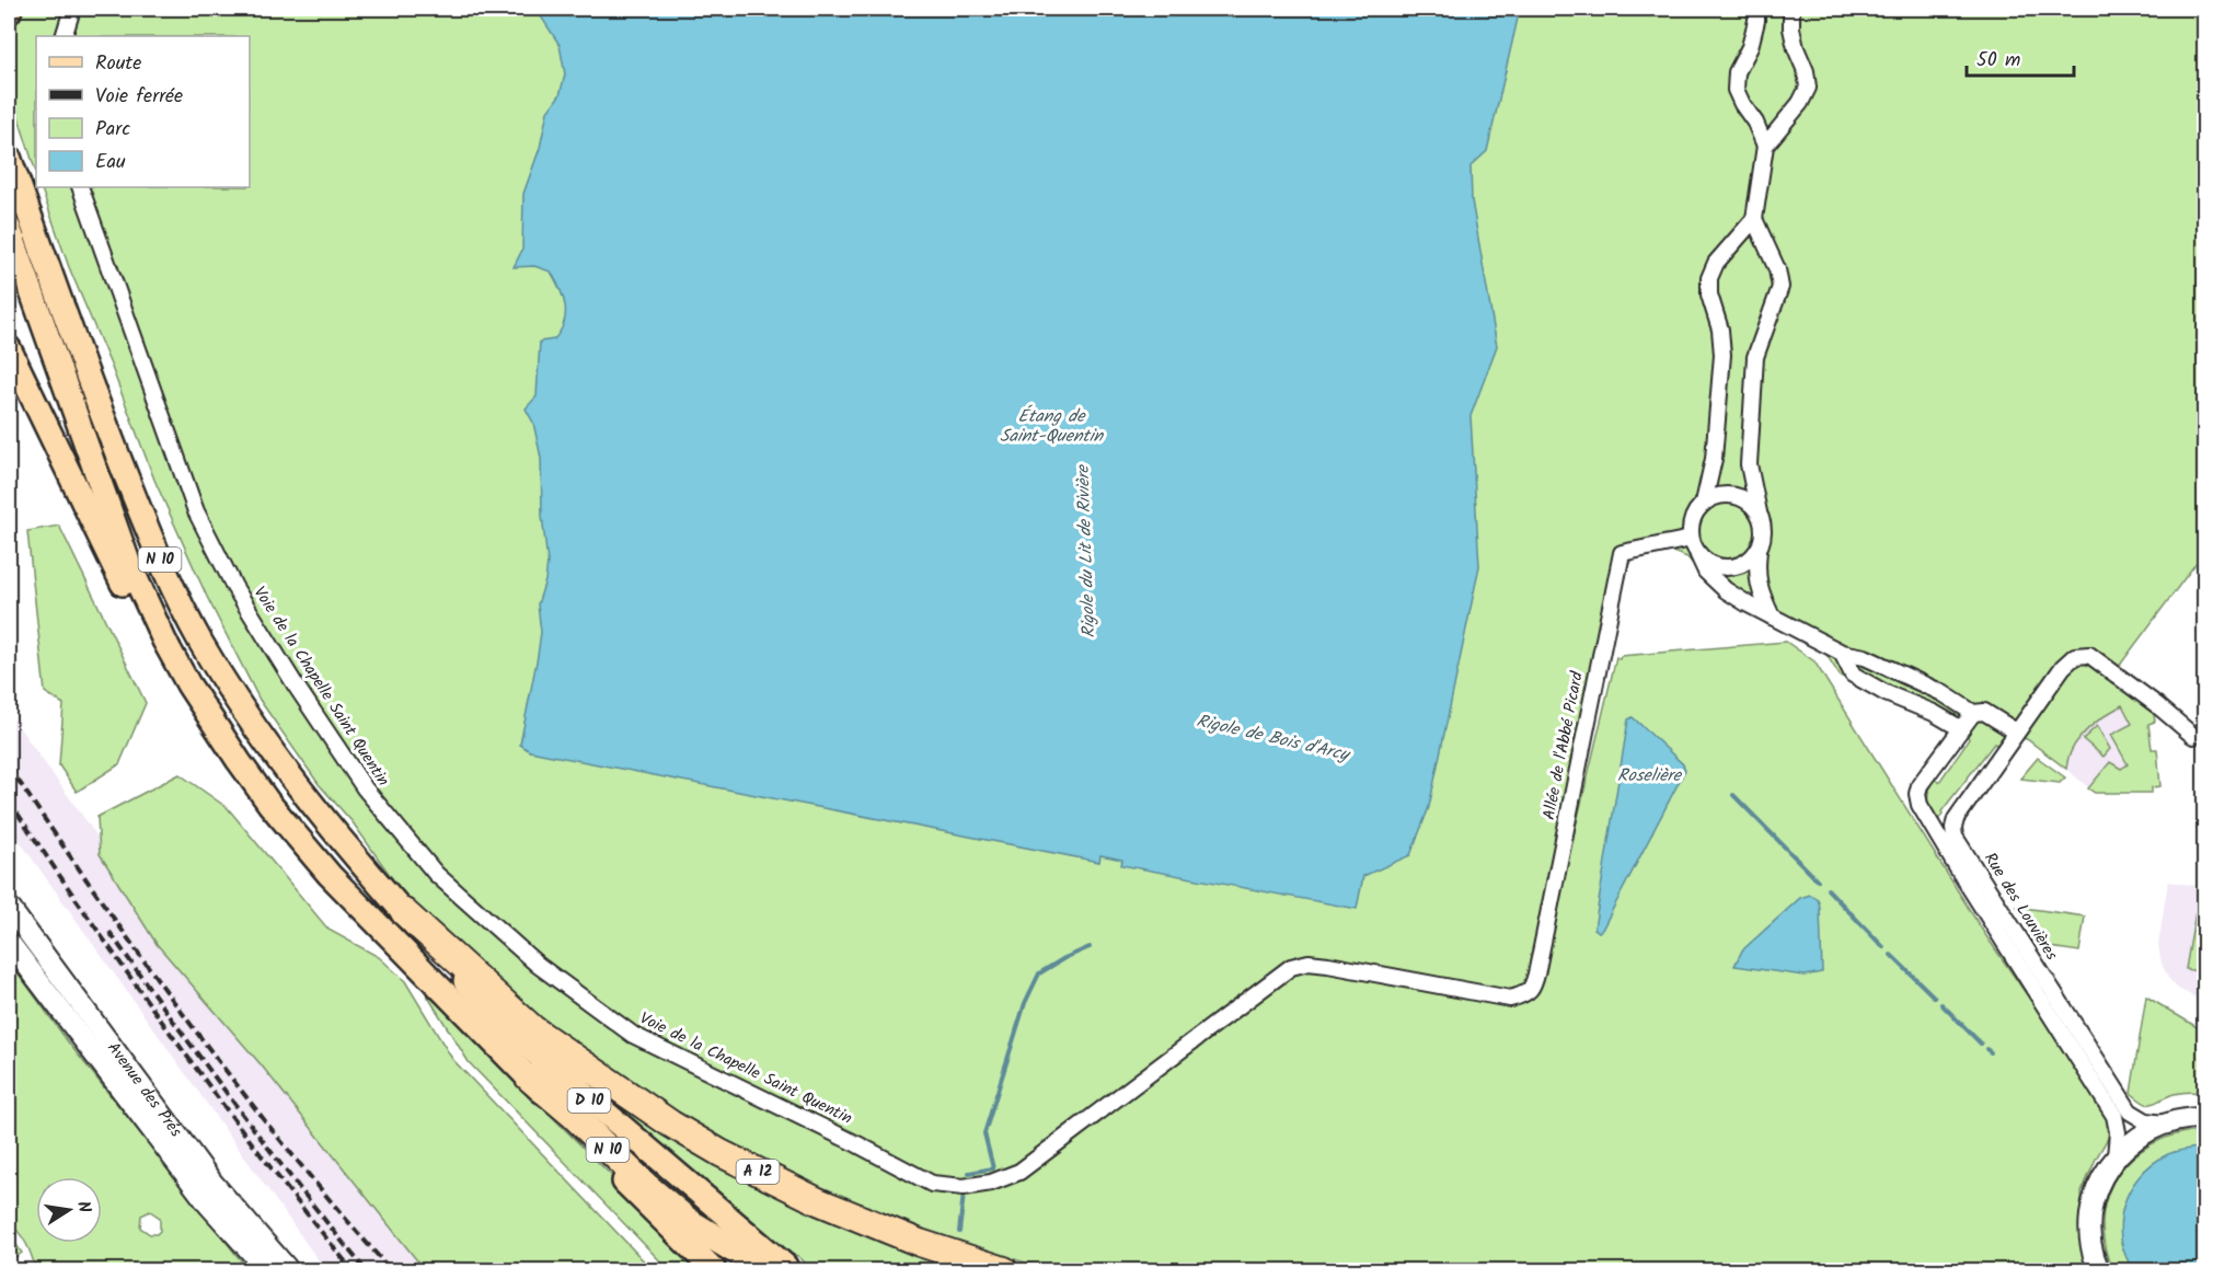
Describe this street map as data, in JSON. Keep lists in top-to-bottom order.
{
  "streets": {
    "highway": ["N 10", "A 12"],
    "main road": ["Avenue des Prés", "D 10"],
    "street": ["Voie de la Chapelle Saint Quentin", "Allée de l'Abbé Picard", "Rue des Louvières"]
  },
  "crossings": [
    ["N 10", "D 10"],
    ["N 10", "A 12"],
    ["Voie de la Chapelle Saint Quentin", "Allée de l'Abbé Picard"]
  ],
  "water": [
    "Étang de Saint-Quentin",
    "Rigole du Lit de Rivière",
    "Rigole de Bois d'Arcy",
    "Roselière"
  ],
  "legend": [
    "Route",
    "Voie ferrée",
    "Parc",
    "Eau"
  ],
  "scale_bar": "50 m",
  "north": "right"
}
